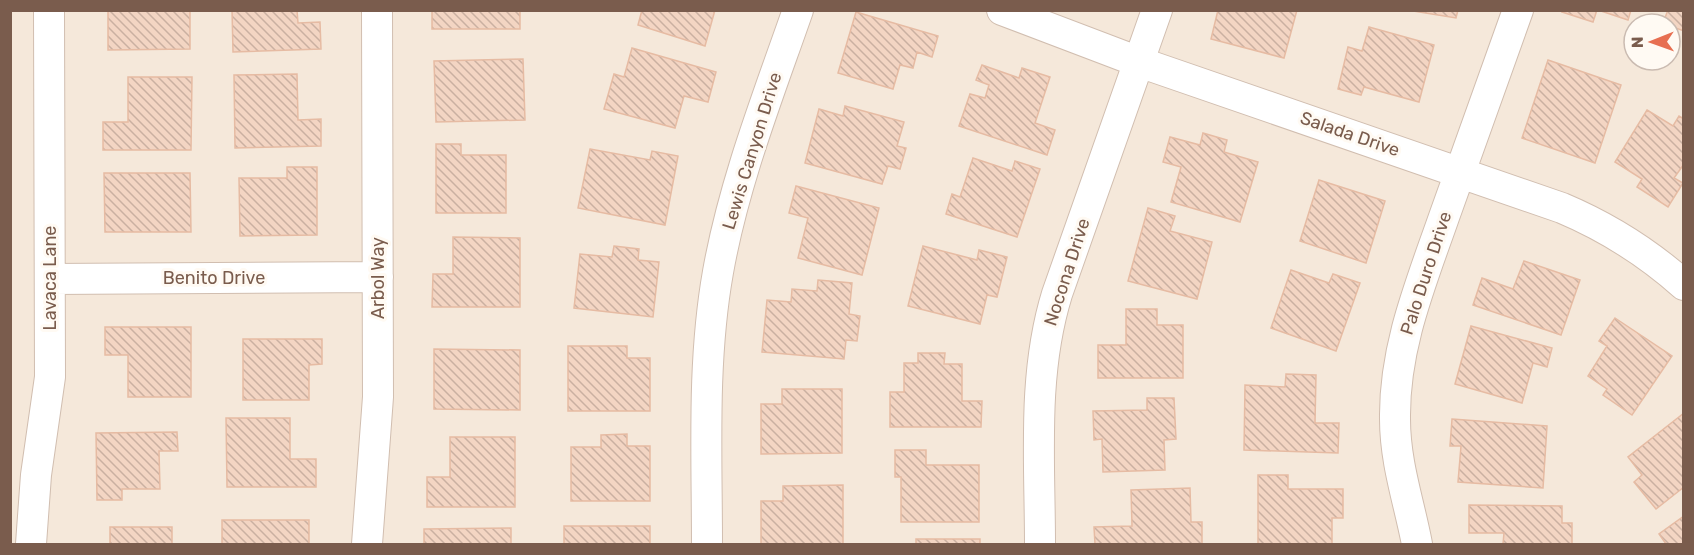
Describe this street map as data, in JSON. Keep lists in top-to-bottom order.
{
  "streets": {
    "street": [
      "Salada Drive",
      "Lewis Canyon Drive",
      "Nocona Drive",
      "Palo Duro Drive",
      "Lavaca Lane",
      "Benito Drive",
      "Arbol Way"
    ]
  },
  "crossings": [
    ["Salada Drive", "Nocona Drive"],
    ["Salada Drive", "Palo Duro Drive"],
    ["Lavaca Lane", "Benito Drive"],
    ["Benito Drive", "Arbol Way"]
  ],
  "north": "left"
}
